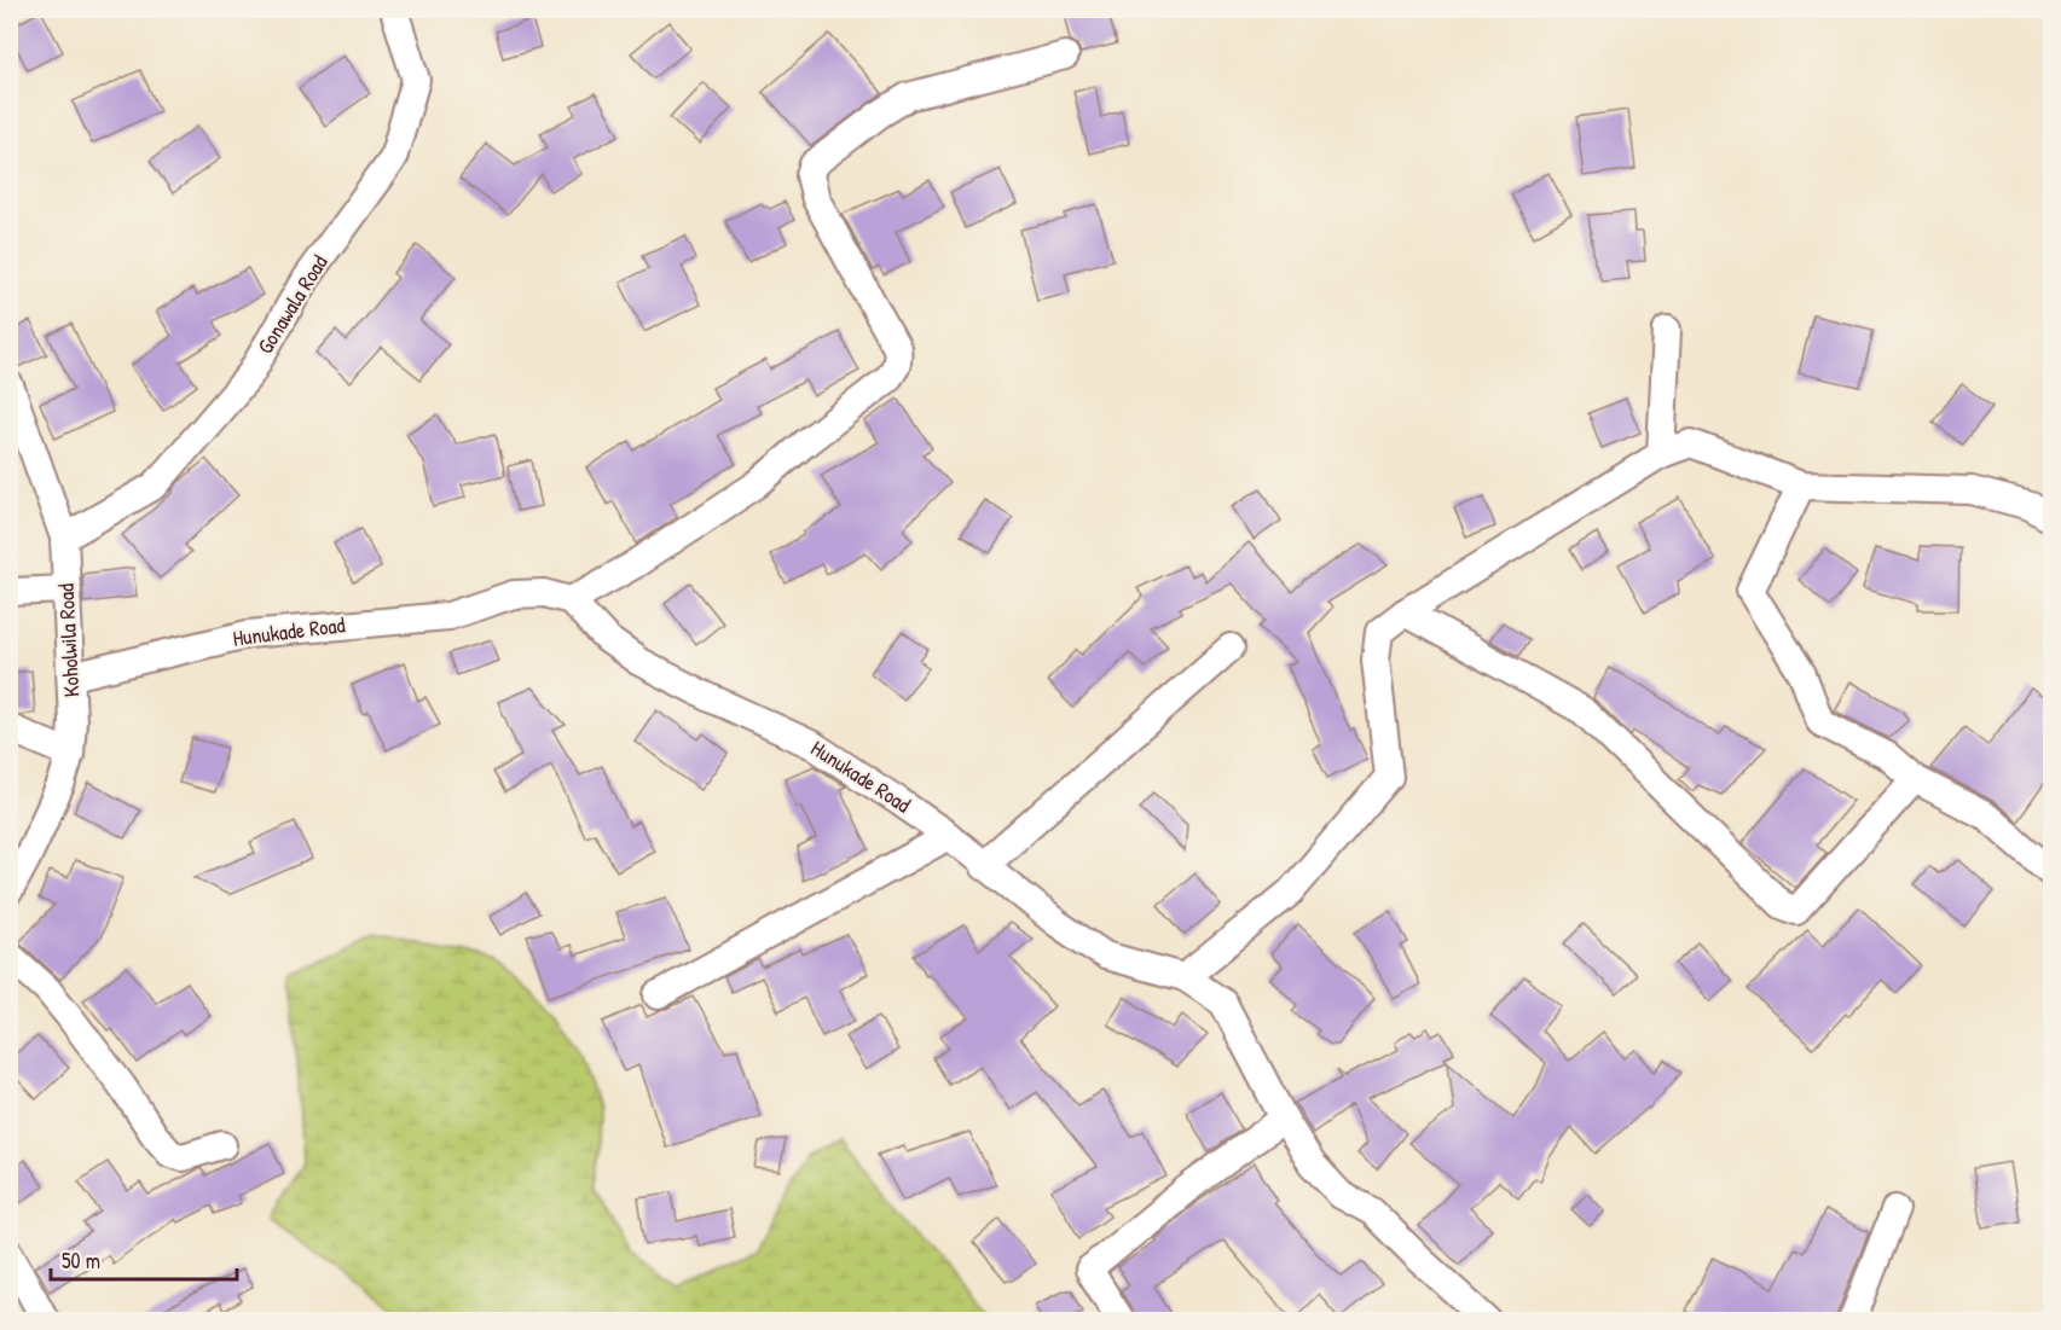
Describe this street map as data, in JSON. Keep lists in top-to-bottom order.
{
  "streets": {
    "street": ["Gonawala Road", "Hunukade Road", "Koholwila Road"]
  },
  "crossings": [
    ["Gonawala Road", "Koholwila Road"],
    ["Hunukade Road", "Koholwila Road"]
  ],
  "scale_bar": "50 m"
}
